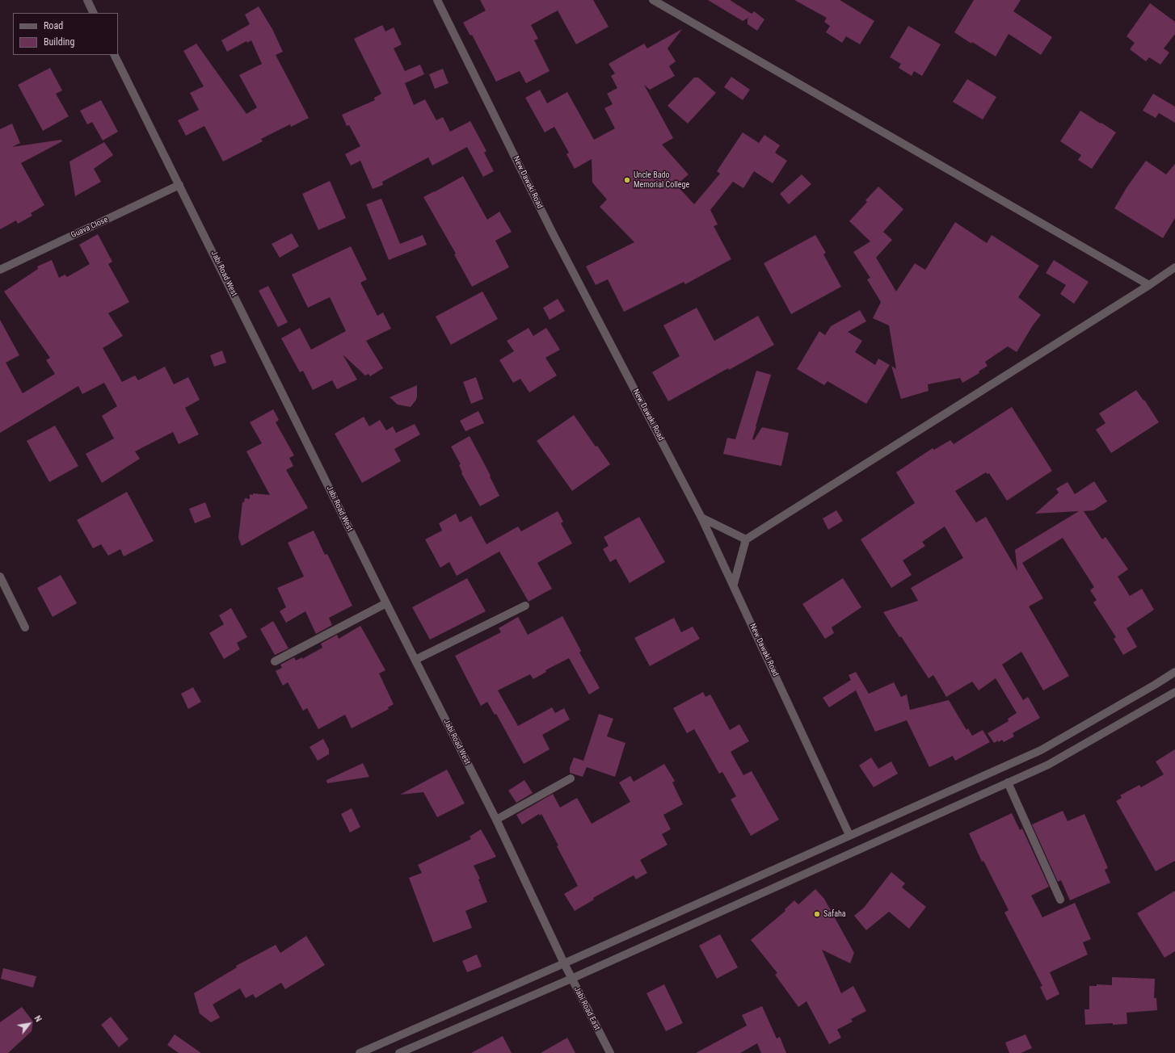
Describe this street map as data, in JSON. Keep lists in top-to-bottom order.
{
  "streets": {
    "street": [
      "New Dawaki Road",
      "Guava Close",
      "Jabi Road West",
      "Jabi Road East"
    ]
  },
  "crossings": [
    ["Guava Close", "Jabi Road West"],
    ["Jabi Road West", "Jabi Road East"]
  ],
  "places": ["Uncle Bado Memorial College", "Safaha"],
  "legend": ["Road", "Building"],
  "north": "top right"
}
